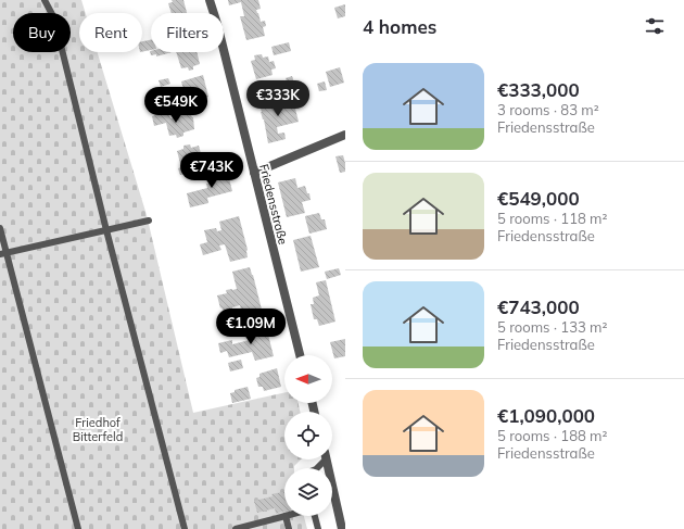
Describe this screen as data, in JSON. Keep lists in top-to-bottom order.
{
  "streets": {
    "street": ["Friedensstraße"]
  },
  "parks": ["Friedhof Bitterfeld"],
  "north": "left",
  "page": {
    "heading": "4 homes",
    "chip": ["Buy", "Rent", "Filters"],
    "list": [
      {
        "name": "€333,000",
        "note": "3 rooms · 83 m² · Friedensstraße"
      },
      {
        "name": "€549,000",
        "note": "5 rooms · 118 m² · Friedensstraße"
      },
      {
        "name": "€743,000",
        "note": "5 rooms · 133 m² · Friedensstraße"
      },
      {
        "name": "€1,090,000",
        "note": "5 rooms · 188 m² · Friedensstraße"
      }
    ],
    "price": [
      "€333K",
      "€549K",
      "€743K",
      "€1.09M"
    ]
  }
}
